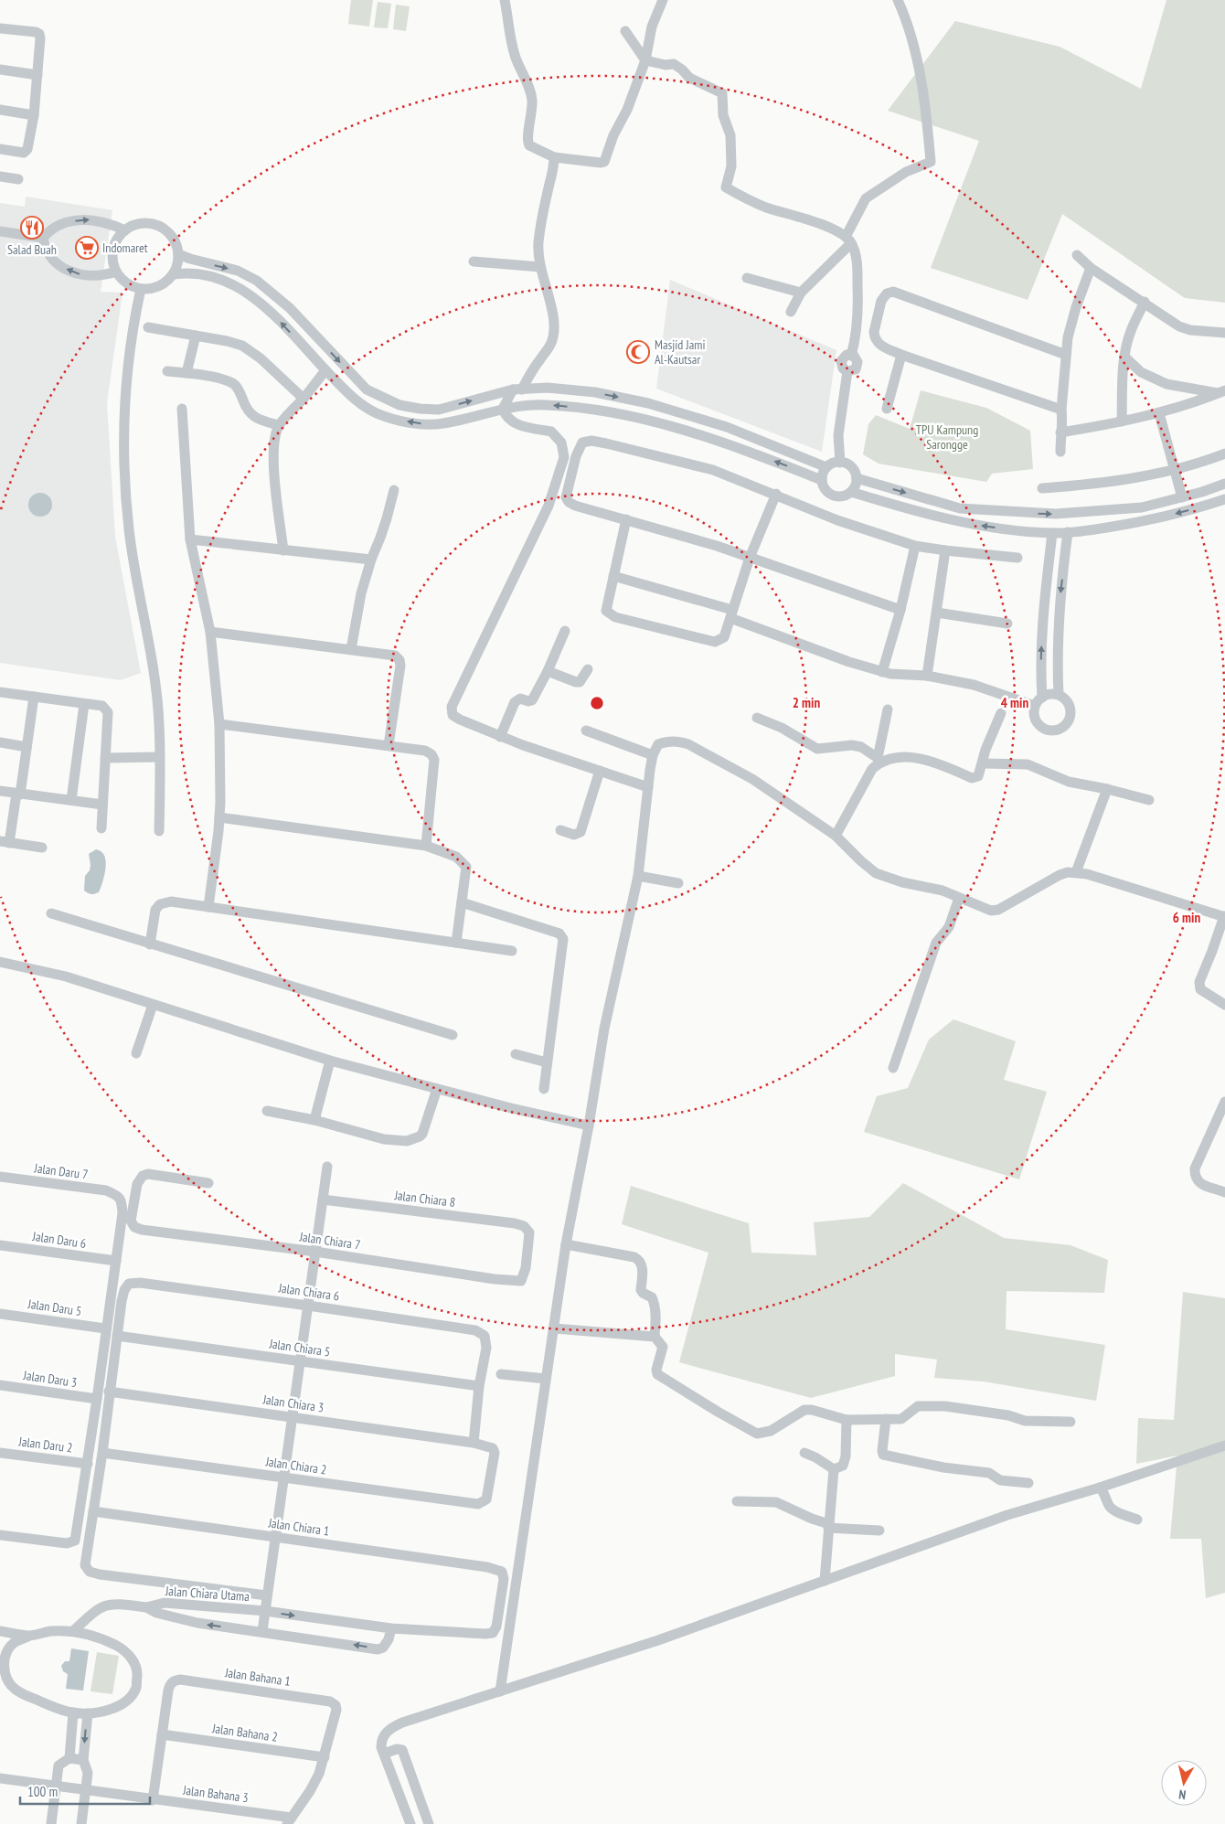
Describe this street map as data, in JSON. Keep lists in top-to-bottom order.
{
  "streets": {
    "street": [
      "Jalan Daru 7",
      "Jalan Chiara 8",
      "Jalan Daru 6",
      "Jalan Chiara 7",
      "Jalan Chiara 6",
      "Jalan Daru 5",
      "Jalan Chiara 5",
      "Jalan Daru 3",
      "Jalan Chiara 3",
      "Jalan Daru 2",
      "Jalan Chiara 2",
      "Jalan Chiara 1",
      "Jalan Chiara Utama",
      "Jalan Bahana 1",
      "Jalan Bahana 2",
      "Jalan Bahana 3"
    ]
  },
  "crossings": [
    ["Jalan Daru 7", "Jalan Daru 6"],
    ["Jalan Chiara 8", "Jalan Chiara 7"],
    ["Jalan Chiara 6", "Jalan Chiara 5"],
    ["Jalan Chiara 3", "Jalan Chiara 2"],
    ["Jalan Chiara 1", "Jalan Chiara Utama"],
    ["Jalan Bahana 1", "Jalan Bahana 2"]
  ],
  "parks": ["TPU Kampung Sarongge"],
  "places": {
    "restaurant": ["Salad Buah"],
    "supermarket": ["Indomaret"],
    "mosque": ["Masjid Jami Al-Kautsar"]
  },
  "scale_bar": "100 m",
  "north": "bottom",
  "rings": ["2 min", "4 min", "6 min"]
}
